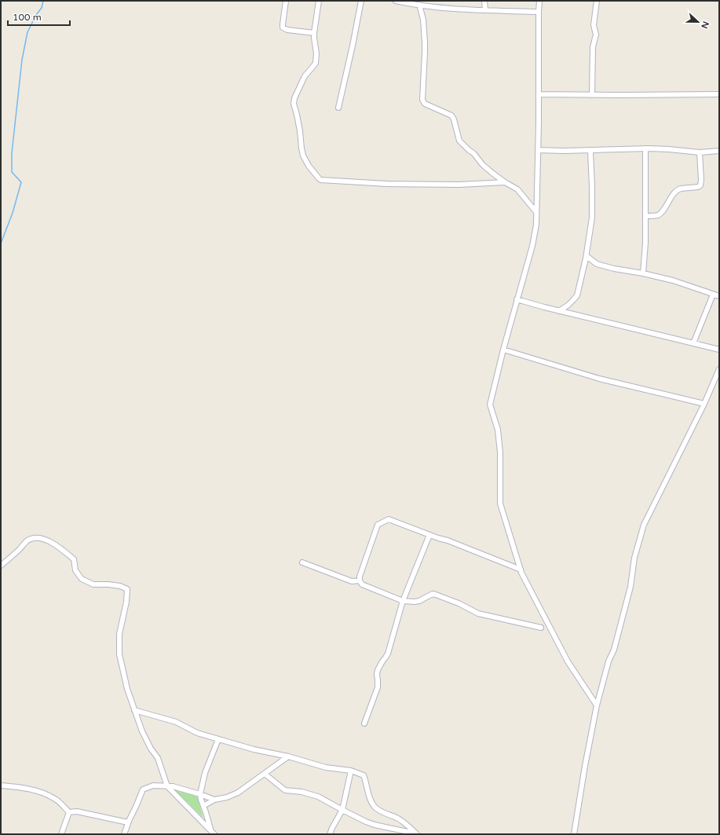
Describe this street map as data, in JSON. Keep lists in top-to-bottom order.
{
  "scale_bar": "100 m",
  "north": "right"
}
